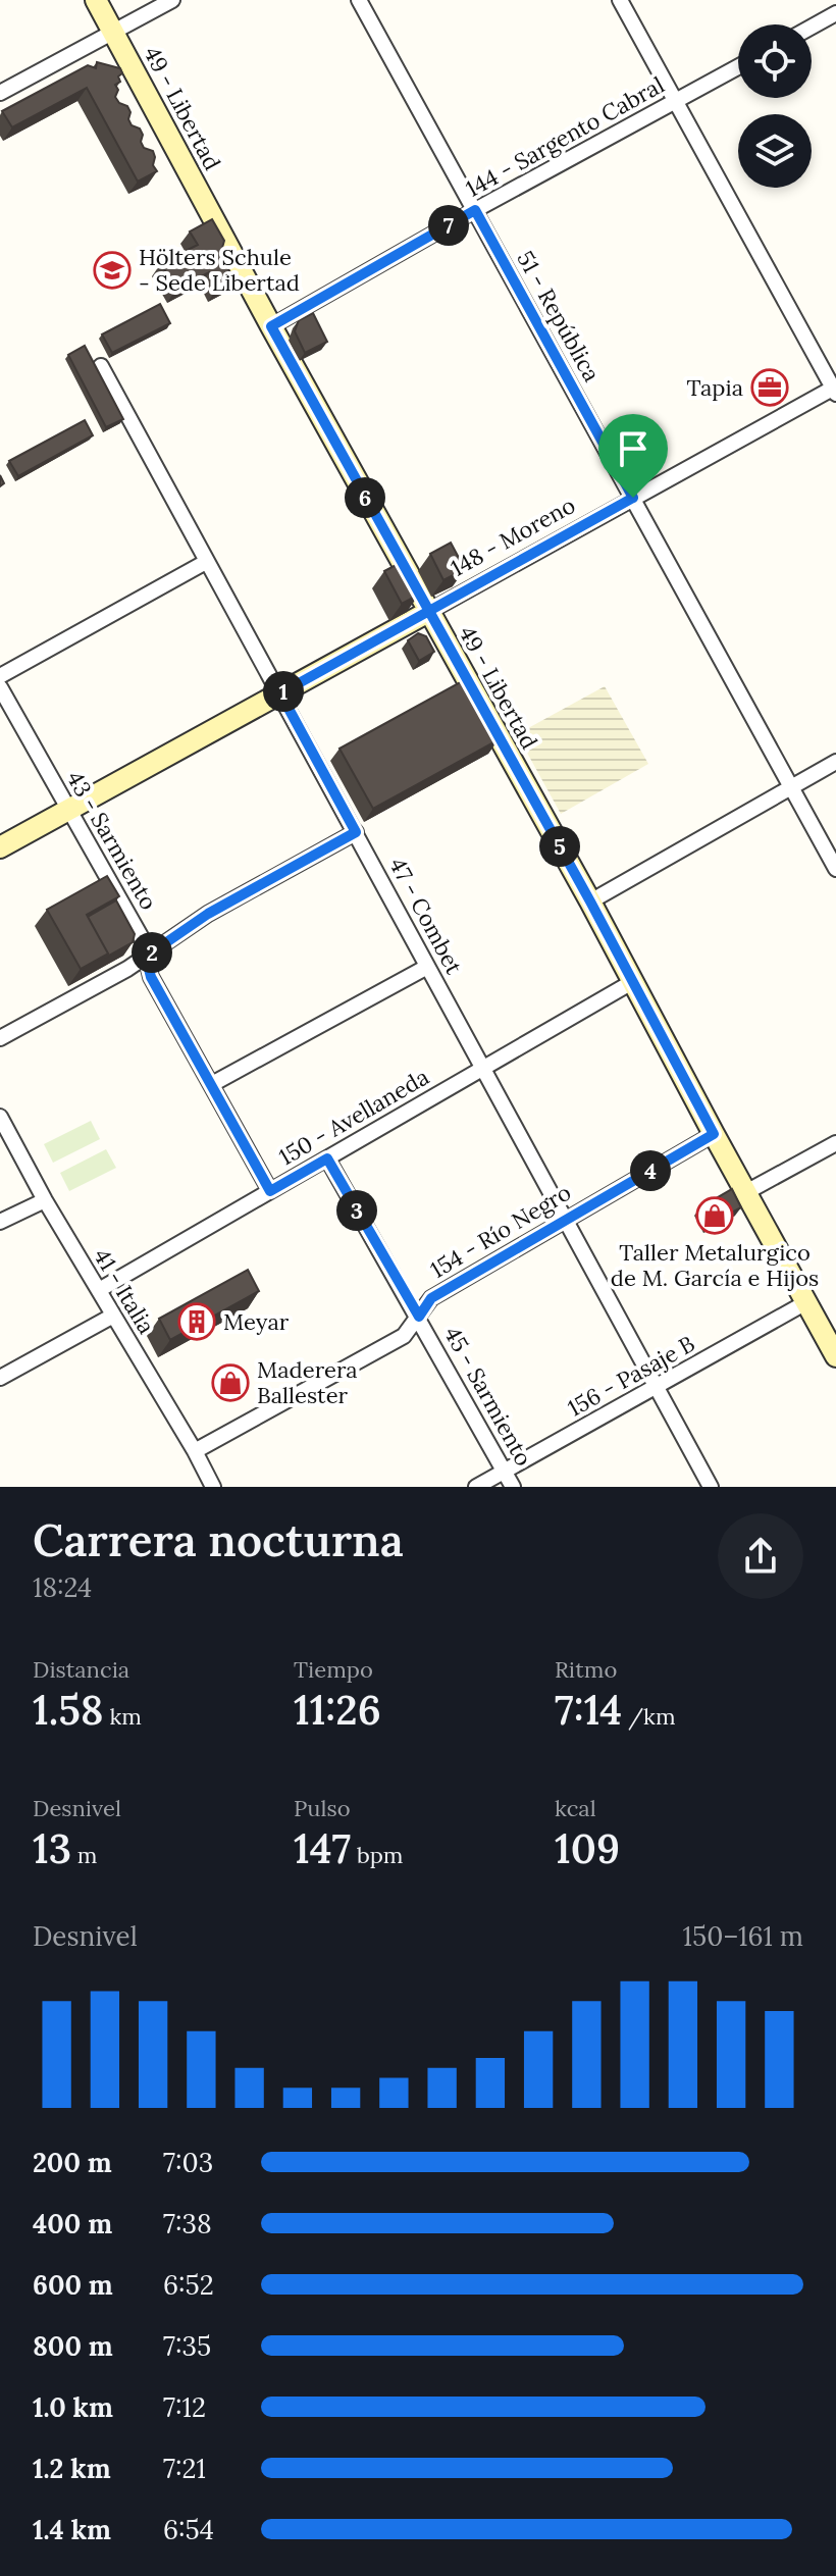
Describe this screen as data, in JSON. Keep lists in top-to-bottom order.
{
  "streets": {
    "street": [
      "49 - Libertad",
      "144 - Sargento Cabral",
      "51 - República",
      "148 - Moreno",
      "43 - Sarmiento",
      "47 - Combet",
      "150 - Avellaneda",
      "154 - Río Negro",
      "41 - Italia",
      "156 - Pasaje B",
      "45 - Sarmiento"
    ]
  },
  "crossings": [
    ["49 - Libertad", "144 - Sargento Cabral"],
    ["49 - Libertad", "148 - Moreno"],
    ["49 - Libertad", "150 - Avellaneda"],
    ["49 - Libertad", "154 - Río Negro"],
    ["49 - Libertad", "156 - Pasaje B"],
    ["144 - Sargento Cabral", "51 - República"],
    ["51 - República", "148 - Moreno"],
    ["148 - Moreno", "43 - Sarmiento"],
    ["148 - Moreno", "47 - Combet"],
    ["43 - Sarmiento", "150 - Avellaneda"],
    ["47 - Combet", "150 - Avellaneda"],
    ["47 - Combet", "154 - Río Negro"],
    ["47 - Combet", "156 - Pasaje B"],
    ["150 - Avellaneda", "41 - Italia"],
    ["150 - Avellaneda", "45 - Sarmiento"],
    ["154 - Río Negro", "41 - Italia"],
    ["154 - Río Negro", "45 - Sarmiento"],
    ["156 - Pasaje B", "45 - Sarmiento"]
  ],
  "places": {
    "school or university": ["Hölters Schule - Sede Libertad"],
    "office": ["Tapia"],
    "shop": ["Taller Metalurgico de M. García e Hijos", "Maderera Ballester"],
    "building": ["Meyar"]
  },
  "page": {
    "pins": [
      "7",
      "6",
      "1",
      "5",
      "2",
      "4",
      "3"
    ],
    "heading": ["Carrera nocturna", "18:24"],
    "stats": [
      ["Distancia", "1.58 km"],
      ["Tiempo", "11:26"],
      ["Ritmo", "7:14 /km"],
      ["Desnivel", "13 m"],
      ["Pulso", "147 bpm"],
      ["kcal", "109"]
    ],
    "chart": ["Desnivel", "150–161 m"],
    "list": [
      {
        "name": "200 m",
        "note": "7:03"
      },
      {
        "name": "400 m",
        "note": "7:38"
      },
      {
        "name": "600 m",
        "note": "6:52"
      },
      {
        "name": "800 m",
        "note": "7:35"
      },
      {
        "name": "1.0 km",
        "note": "7:12"
      },
      {
        "name": "1.2 km",
        "note": "7:21"
      },
      {
        "name": "1.4 km",
        "note": "6:54"
      }
    ]
  }
}
